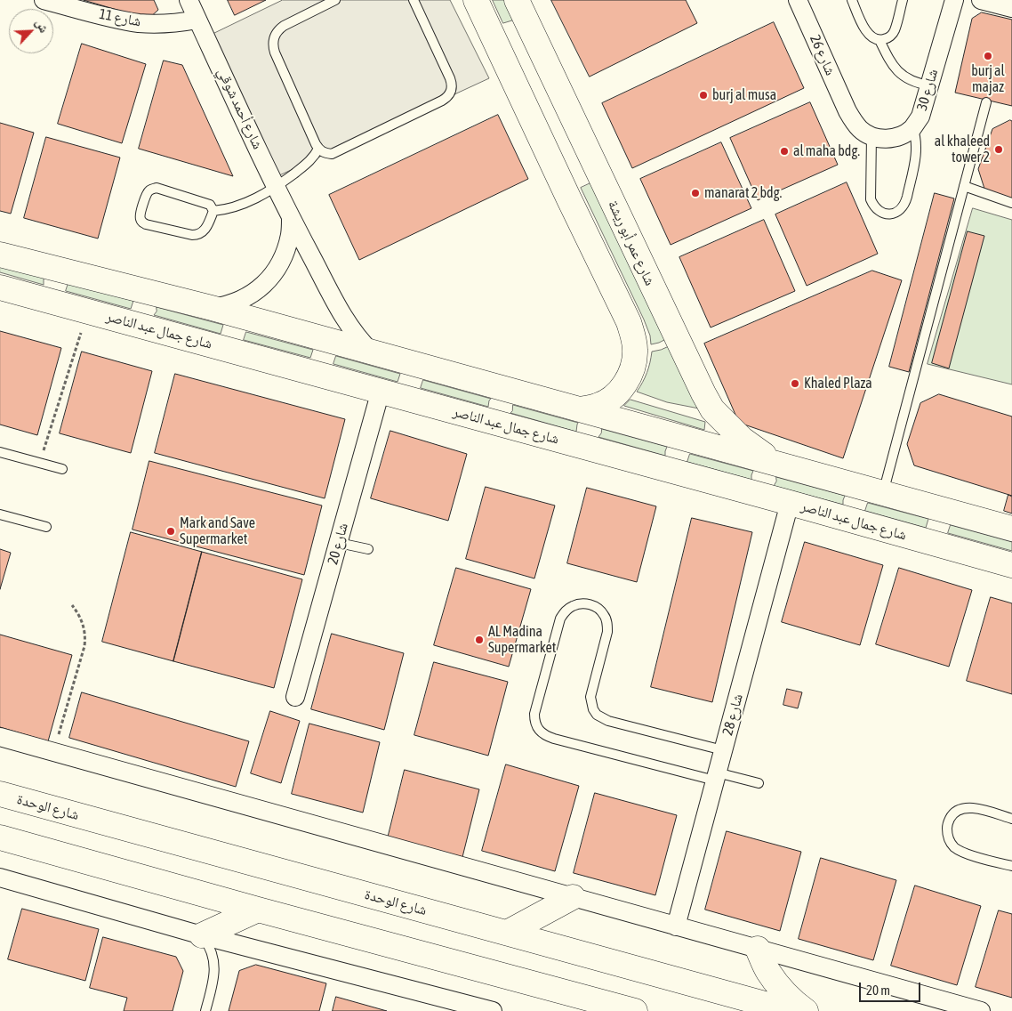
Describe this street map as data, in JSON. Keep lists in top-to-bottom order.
{
  "streets": {
    "main road": ["شارع عمر أبو ريشة", "شارع جمال عبد الناصر", "شارع الوحدة"],
    "street": [
      "شارع 11",
      "شارع 26",
      "شارع 30",
      "شارع أحمد شوقي",
      "شارع 20",
      "شارع 28"
    ]
  },
  "crossings": [
    ["شارع 11", "شارع أحمد شوقي"],
    ["شارع 26", "شارع 30"],
    ["شارع جمال عبد الناصر", "شارع 20"],
    ["شارع جمال عبد الناصر", "شارع 28"]
  ],
  "places": [
    "burj al majaz",
    "burj al musa",
    "al khaleed tower 2",
    "al maha bdg.",
    "manarat 2 bdg.",
    "Khaled Plaza",
    "Mark and Save Supermarket",
    "AL Madina Supermarket"
  ],
  "scale_bar": "20 m",
  "north": "top right"
}
